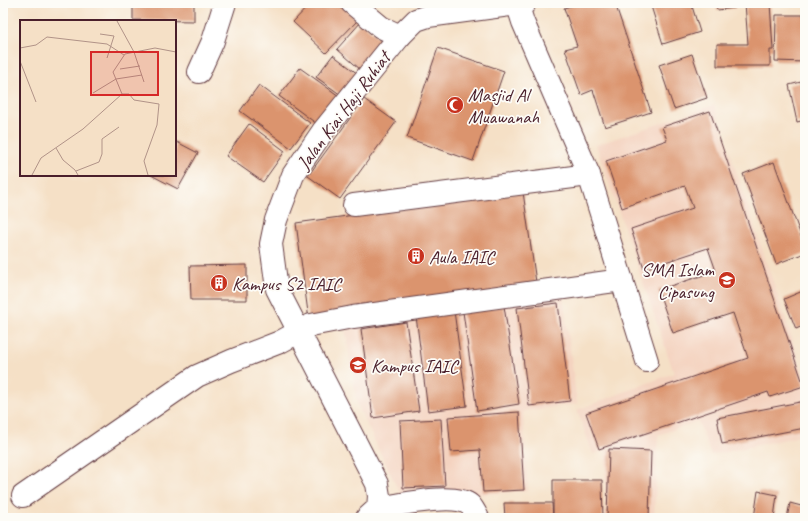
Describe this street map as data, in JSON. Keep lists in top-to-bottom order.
{
  "streets": {
    "street": ["Jalan Kiai Haji Ruhiat"]
  },
  "places": {
    "mosque": ["Masjid Al Muawanah"],
    "building": ["Aula IAIC", "Kampus S2 IAIC"],
    "school or university": ["SMA Islam Cipasung", "Kampus IAIC"]
  }
}
